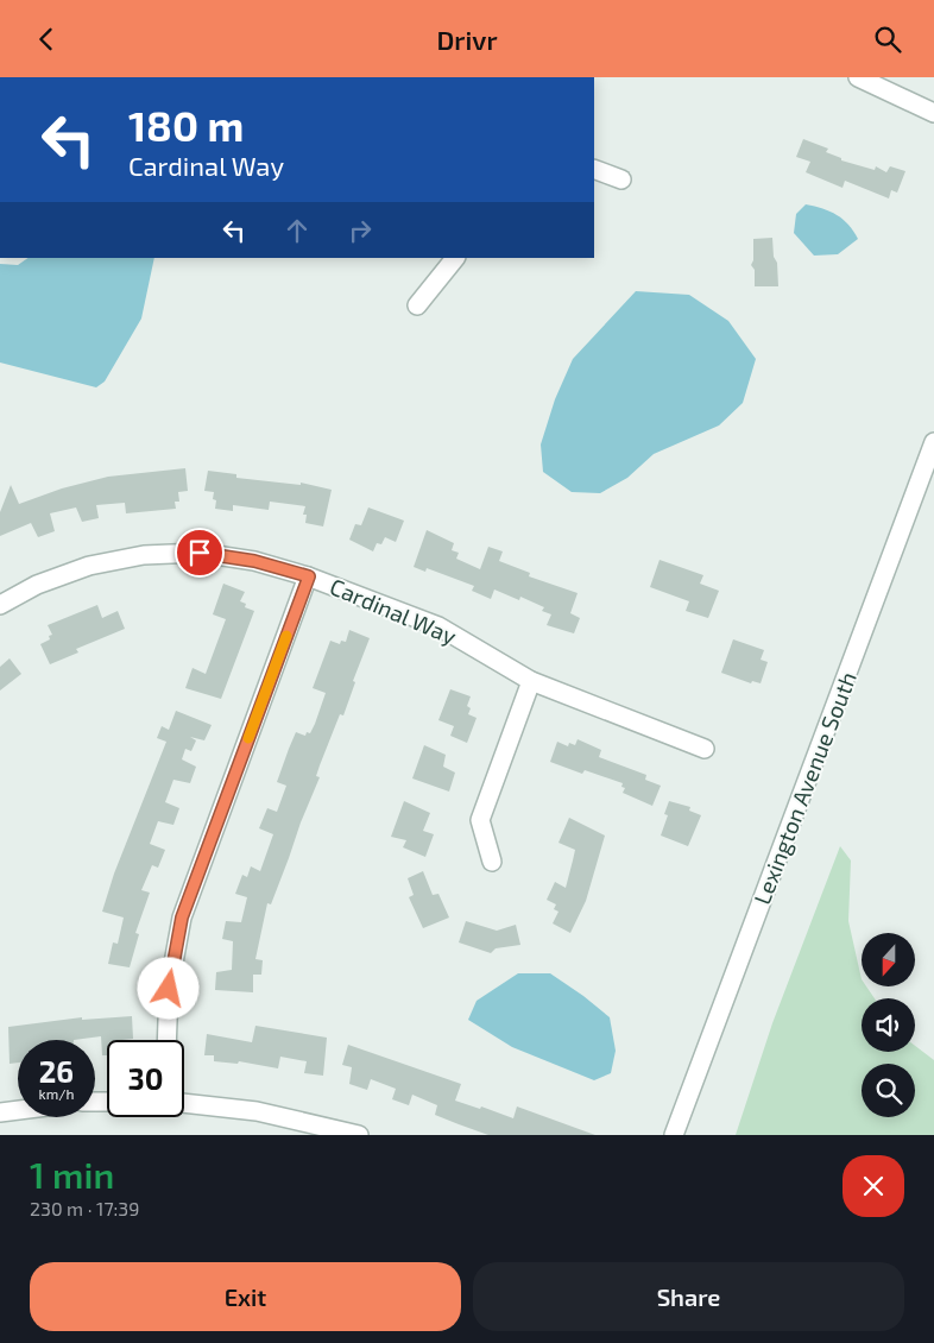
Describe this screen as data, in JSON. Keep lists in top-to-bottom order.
{
  "streets": {
    "street": ["Cardinal Way", "Lexington Avenue South"]
  },
  "north": "bottom",
  "page": {
    "header": "Drivr",
    "turn": ["180 m", "Cardinal Way"],
    "speed": "26 km/h",
    "limit": "30",
    "heading": ["1 min", "230 m · 17:39"],
    "buttons": ["Exit", "Share"]
  }
}
